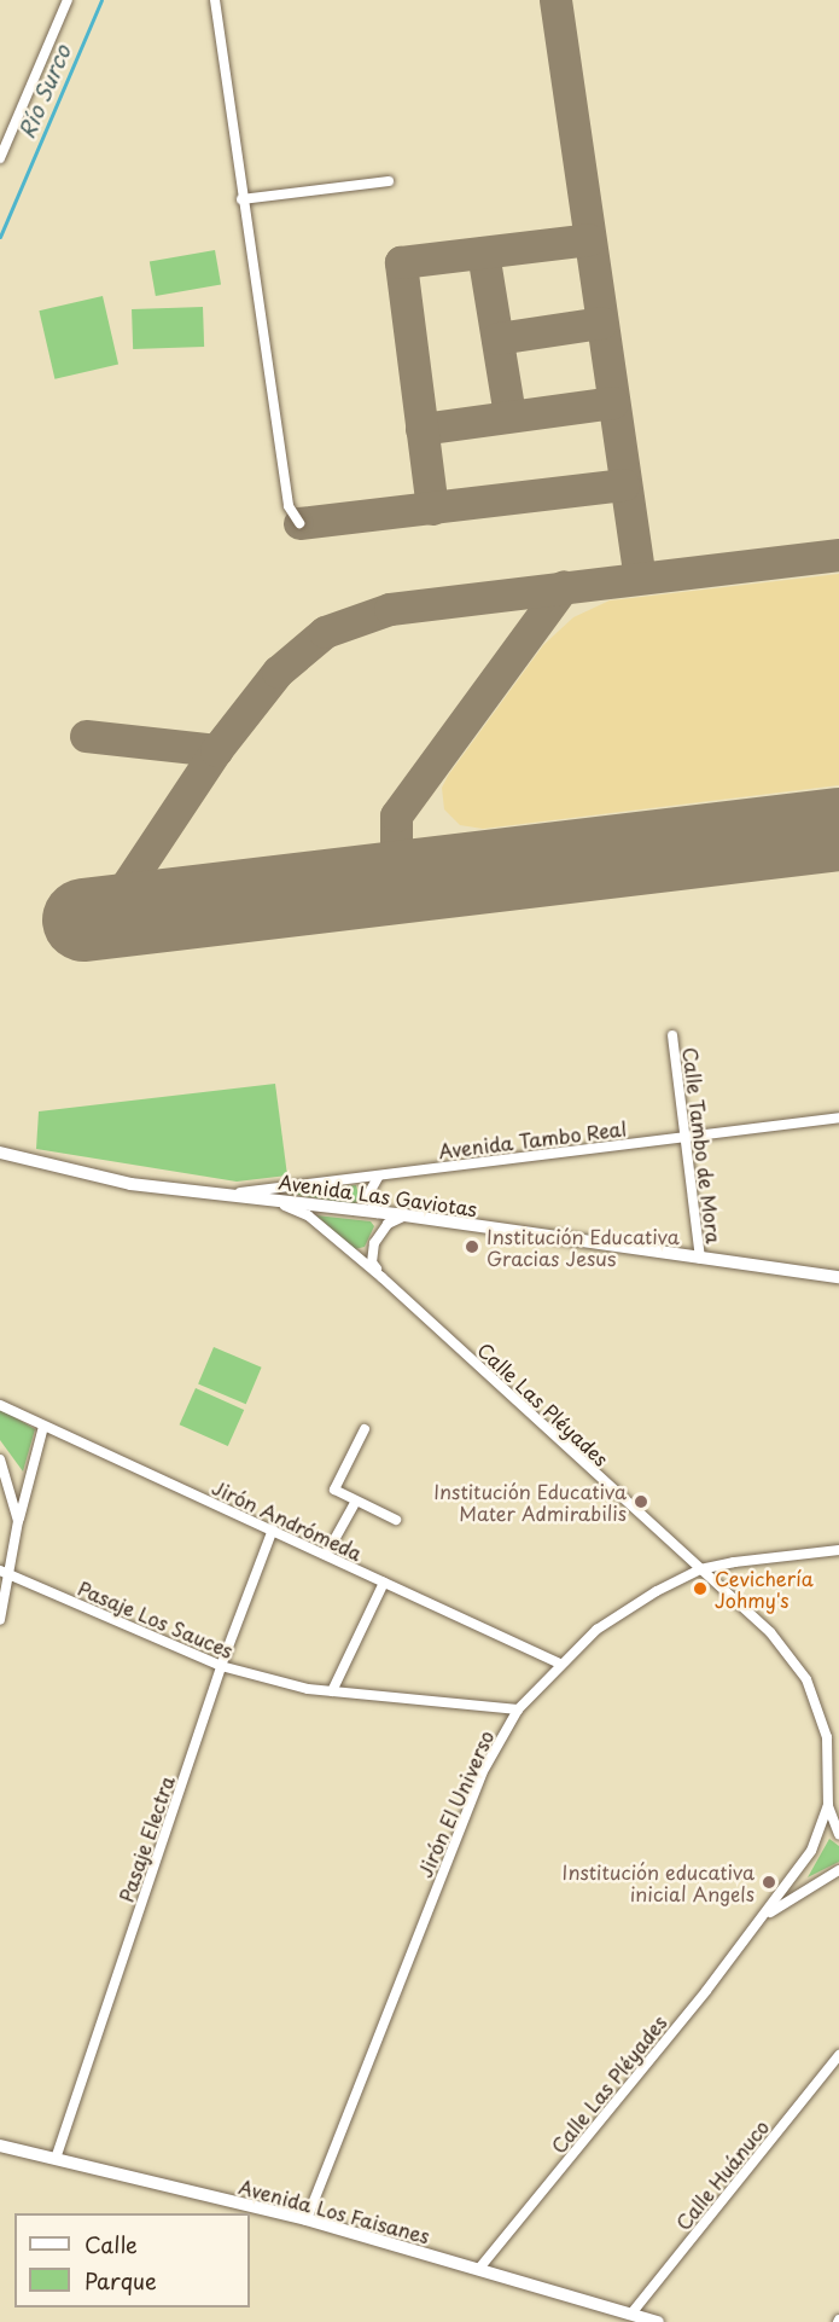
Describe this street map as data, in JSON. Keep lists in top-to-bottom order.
{
  "streets": {
    "street": [
      "Avenida Tambo Real",
      "Calle Tambo de Mora",
      "Avenida Las Gaviotas",
      "Calle Las Pléyades",
      "Jirón Andrómeda",
      "Pasaje Los Sauces",
      "Jirón El Universo",
      "Pasaje Electra",
      "Calle Huánuco",
      "Avenida Los Faisanes"
    ]
  },
  "crossings": [
    ["Avenida Tambo Real", "Calle Tambo de Mora"],
    ["Avenida Tambo Real", "Avenida Las Gaviotas"],
    ["Avenida Tambo Real", "Calle Las Pléyades"],
    ["Calle Tambo de Mora", "Avenida Las Gaviotas"],
    ["Avenida Las Gaviotas", "Calle Las Pléyades"],
    ["Calle Las Pléyades", "Jirón El Universo"],
    ["Calle Las Pléyades", "Avenida Los Faisanes"],
    ["Jirón Andrómeda", "Jirón El Universo"],
    ["Jirón Andrómeda", "Pasaje Electra"],
    ["Pasaje Los Sauces", "Jirón El Universo"],
    ["Pasaje Los Sauces", "Pasaje Electra"],
    ["Jirón El Universo", "Avenida Los Faisanes"],
    ["Pasaje Electra", "Avenida Los Faisanes"],
    ["Calle Huánuco", "Avenida Los Faisanes"]
  ],
  "water": ["Río Surco"],
  "places": [
    "Institución Educativa Gracias Jesus",
    "Institución Educativa Mater Admirabilis",
    "Cevichería Johmy's",
    "Institución educativa inicial Angels"
  ],
  "legend": ["Calle", "Parque"]
}
